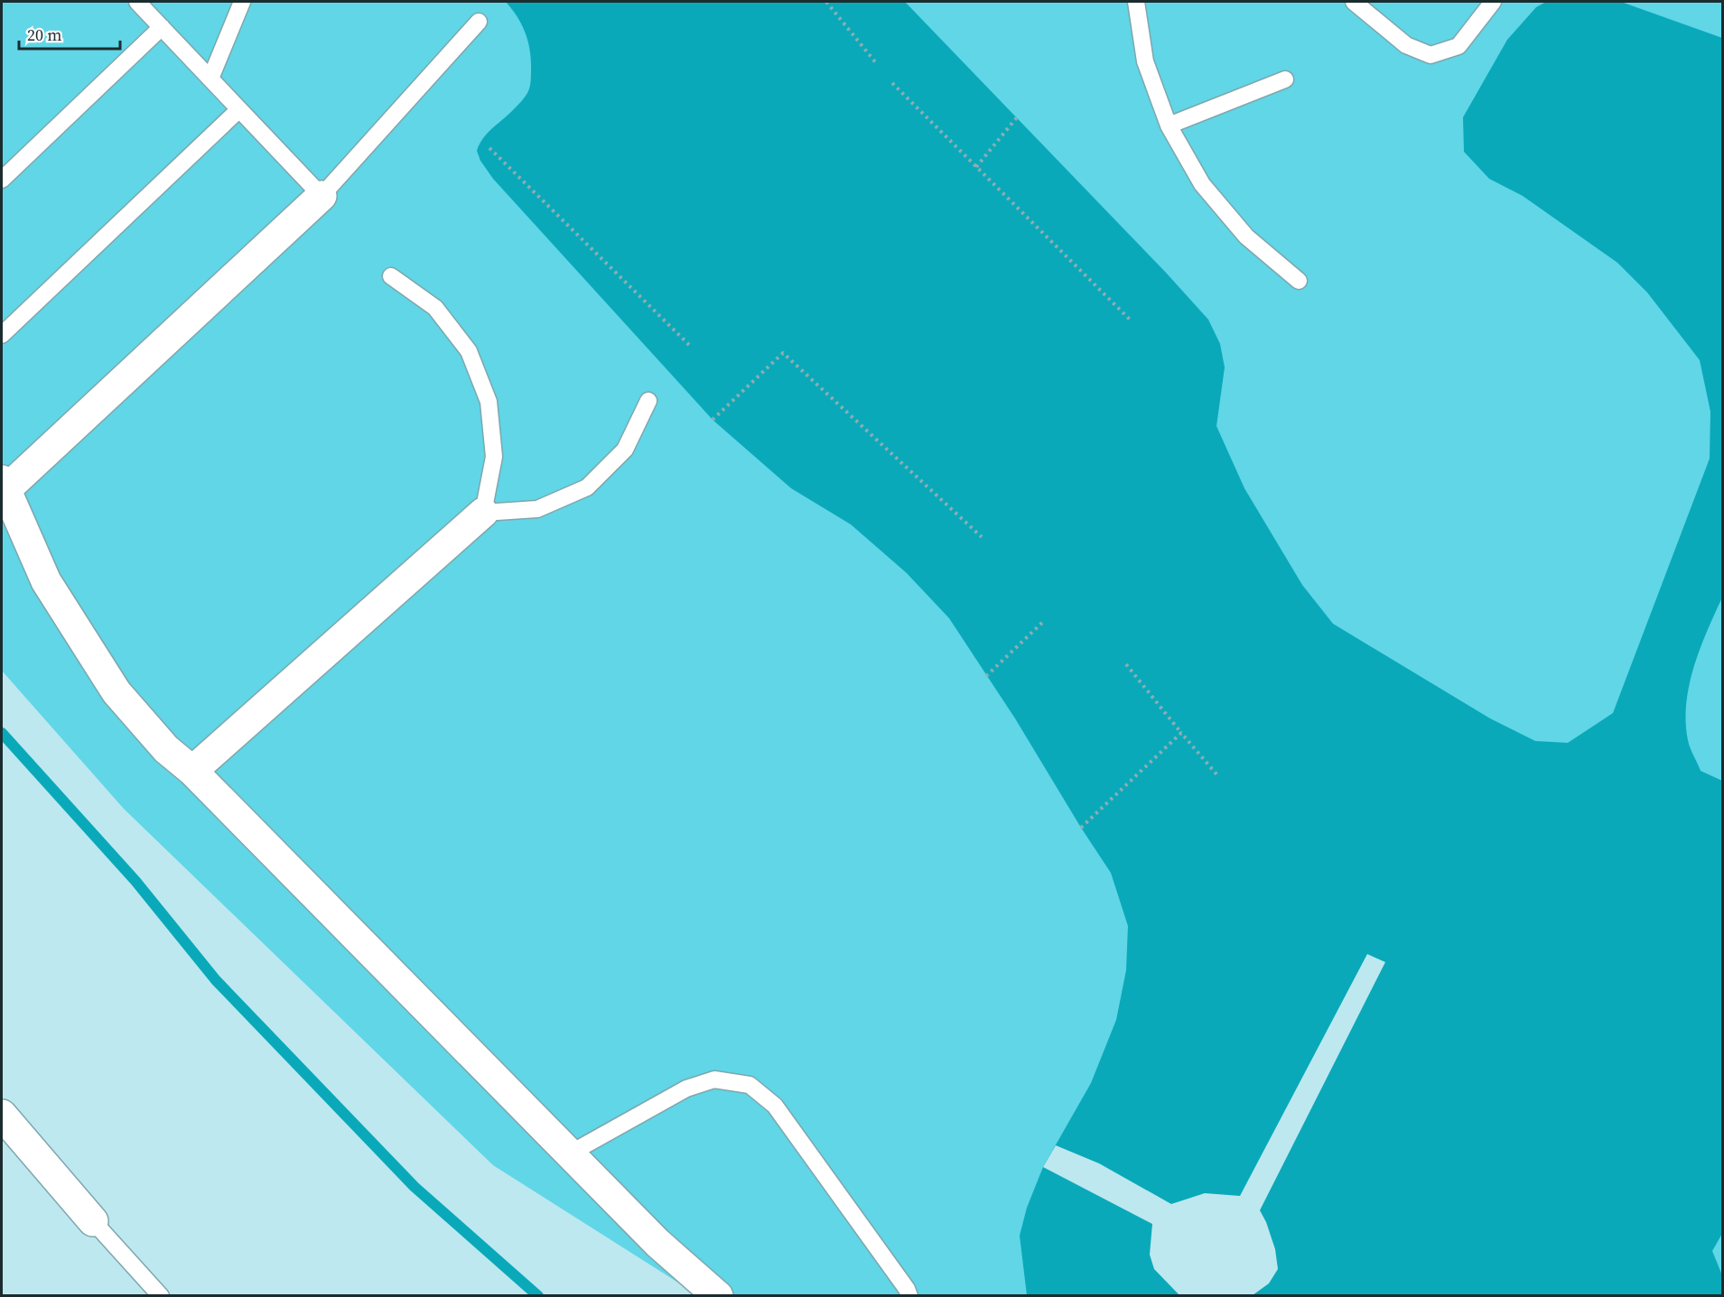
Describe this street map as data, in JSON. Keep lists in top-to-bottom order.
{
  "scale_bar": "20 m"
}
